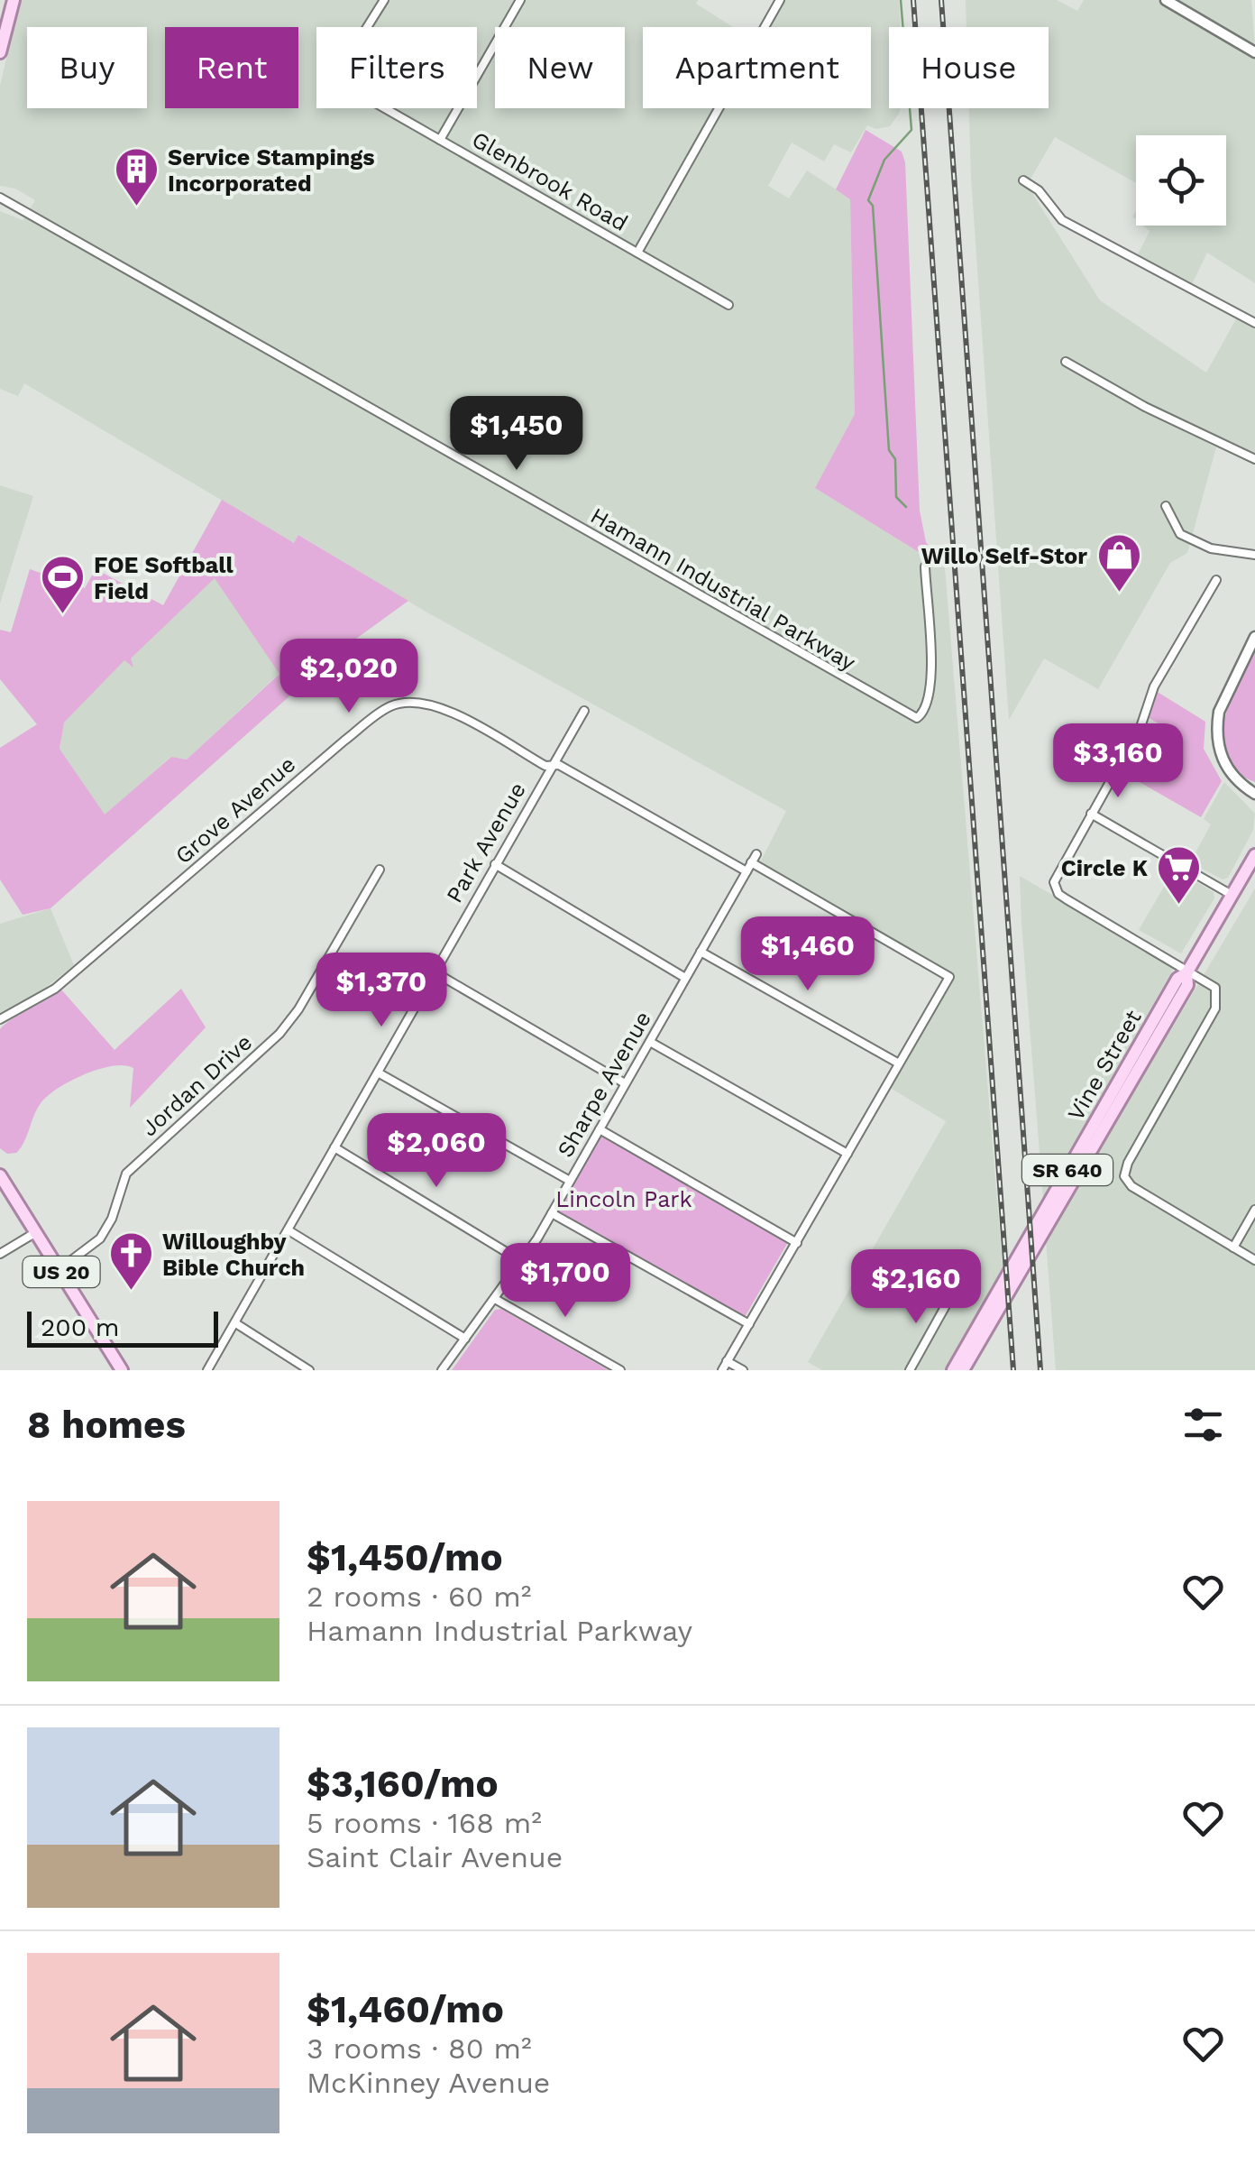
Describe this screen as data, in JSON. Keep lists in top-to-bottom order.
{
  "streets": {
    "main road": ["Vine Street", "SR 640", "US 20"],
    "street": [
      "Glenbrook Road",
      "Hamann Industrial Parkway",
      "Grove Avenue",
      "Park Avenue",
      "Sharpe Avenue",
      "Jordan Drive"
    ]
  },
  "crossings": [
    ["Grove Avenue", "Park Avenue"],
    ["Grove Avenue", "Sharpe Avenue"],
    ["Jordan Drive", "US 20"]
  ],
  "parks": ["Lincoln Park"],
  "places": {
    "building": ["Service Stampings Incorporated"],
    "shop": ["Willo Self-Stor"],
    "sports": ["FOE Softball Field"],
    "supermarket": ["Circle K"],
    "church": ["Willoughby Bible Church"]
  },
  "scale_bar": "200 m",
  "page": {
    "chip": [
      "Buy",
      "Rent",
      "Filters",
      "New",
      "Apartment",
      "House"
    ],
    "price": [
      "$1,450",
      "$2,020",
      "$3,160",
      "$1,460",
      "$1,370",
      "$2,060",
      "$1,700",
      "$2,160"
    ],
    "scale": "200 m",
    "heading": "8 homes",
    "list": [
      {
        "name": "$1,450/mo",
        "note": "2 rooms · 60 m² · Hamann Industrial Parkway"
      },
      {
        "name": "$3,160/mo",
        "note": "5 rooms · 168 m² · Saint Clair Avenue"
      },
      {
        "name": "$1,460/mo",
        "note": "3 rooms · 80 m² · McKinney Avenue"
      }
    ]
  }
}
